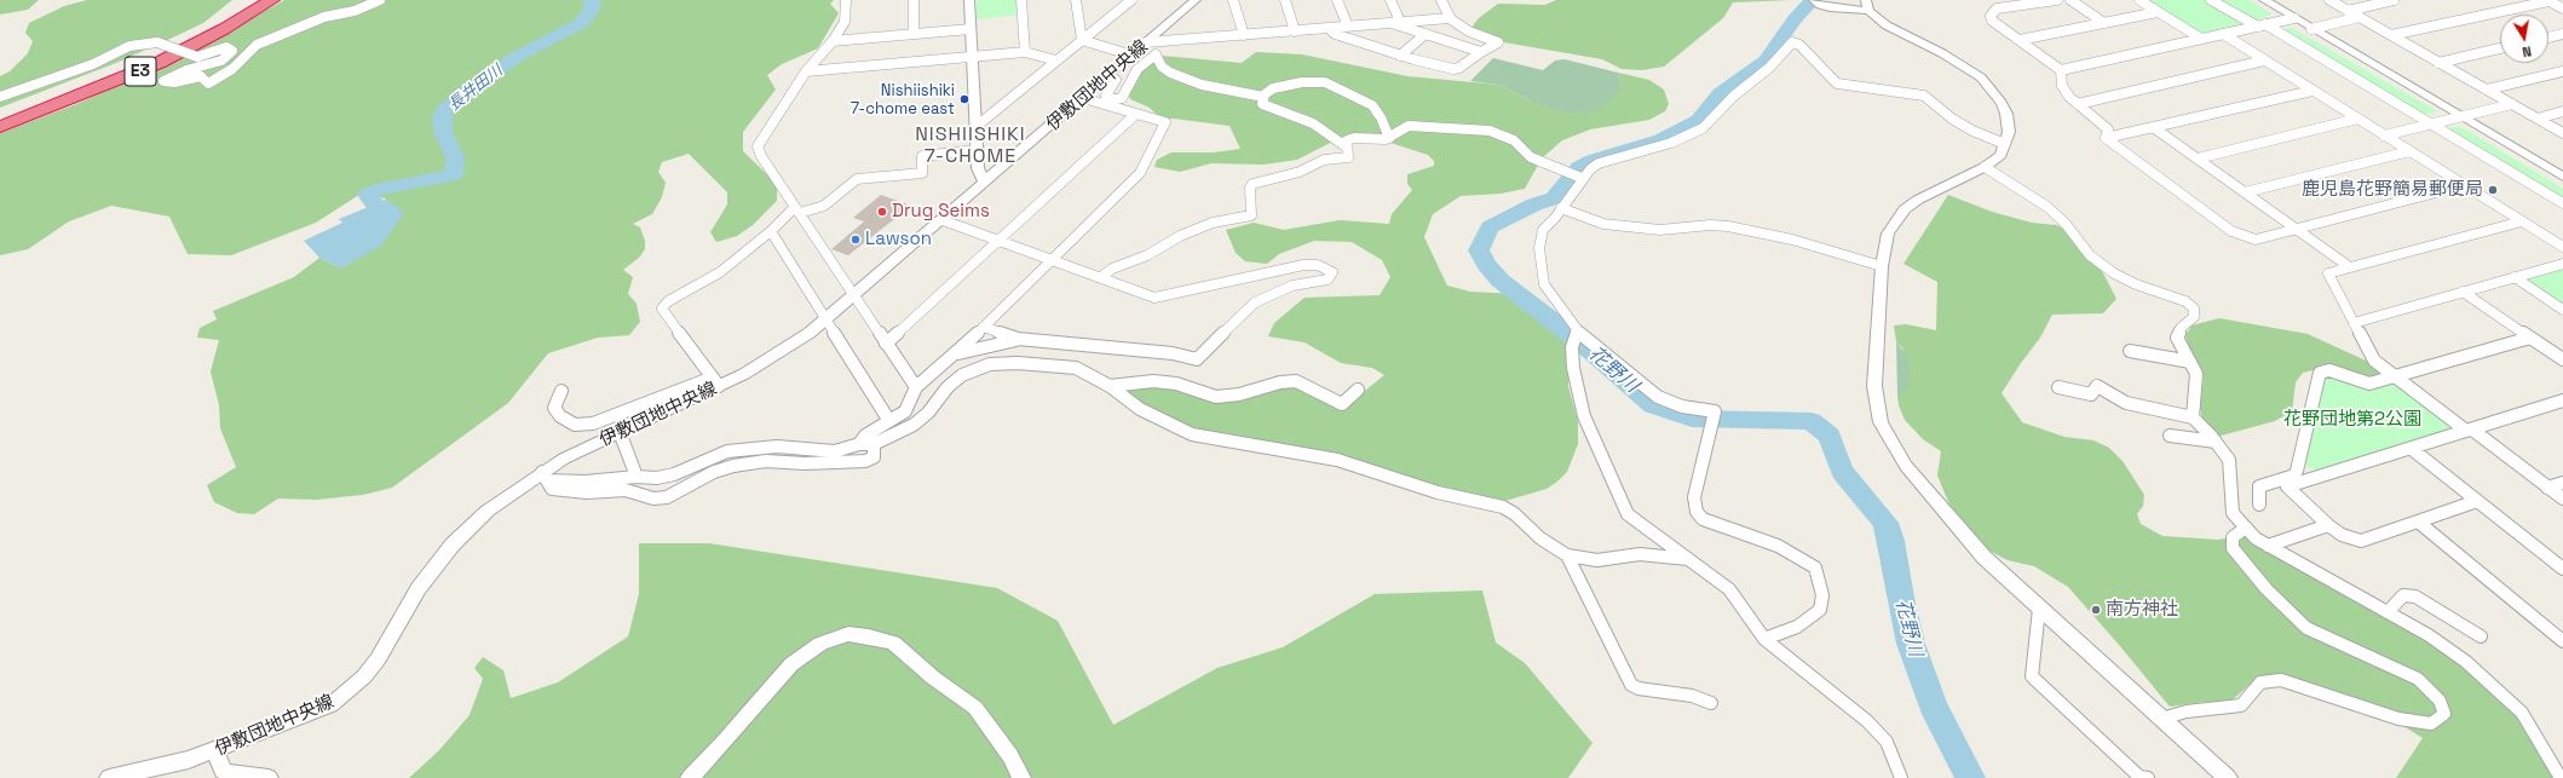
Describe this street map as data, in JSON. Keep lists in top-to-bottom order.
{
  "streets": {
    "highway": ["E3"],
    "street": ["伊敷団地中央線"]
  },
  "districts": ["NISHIISHIKI 7-CHOME"],
  "water": ["長井田川", "花野川"],
  "parks": ["花野団地第2公園"],
  "places": [
    "Nishiishiki 7-chome east",
    "鹿児島花野簡易郵便局",
    "Drug Seims",
    "Lawson",
    "南方神社"
  ],
  "north": "bottom"
}
